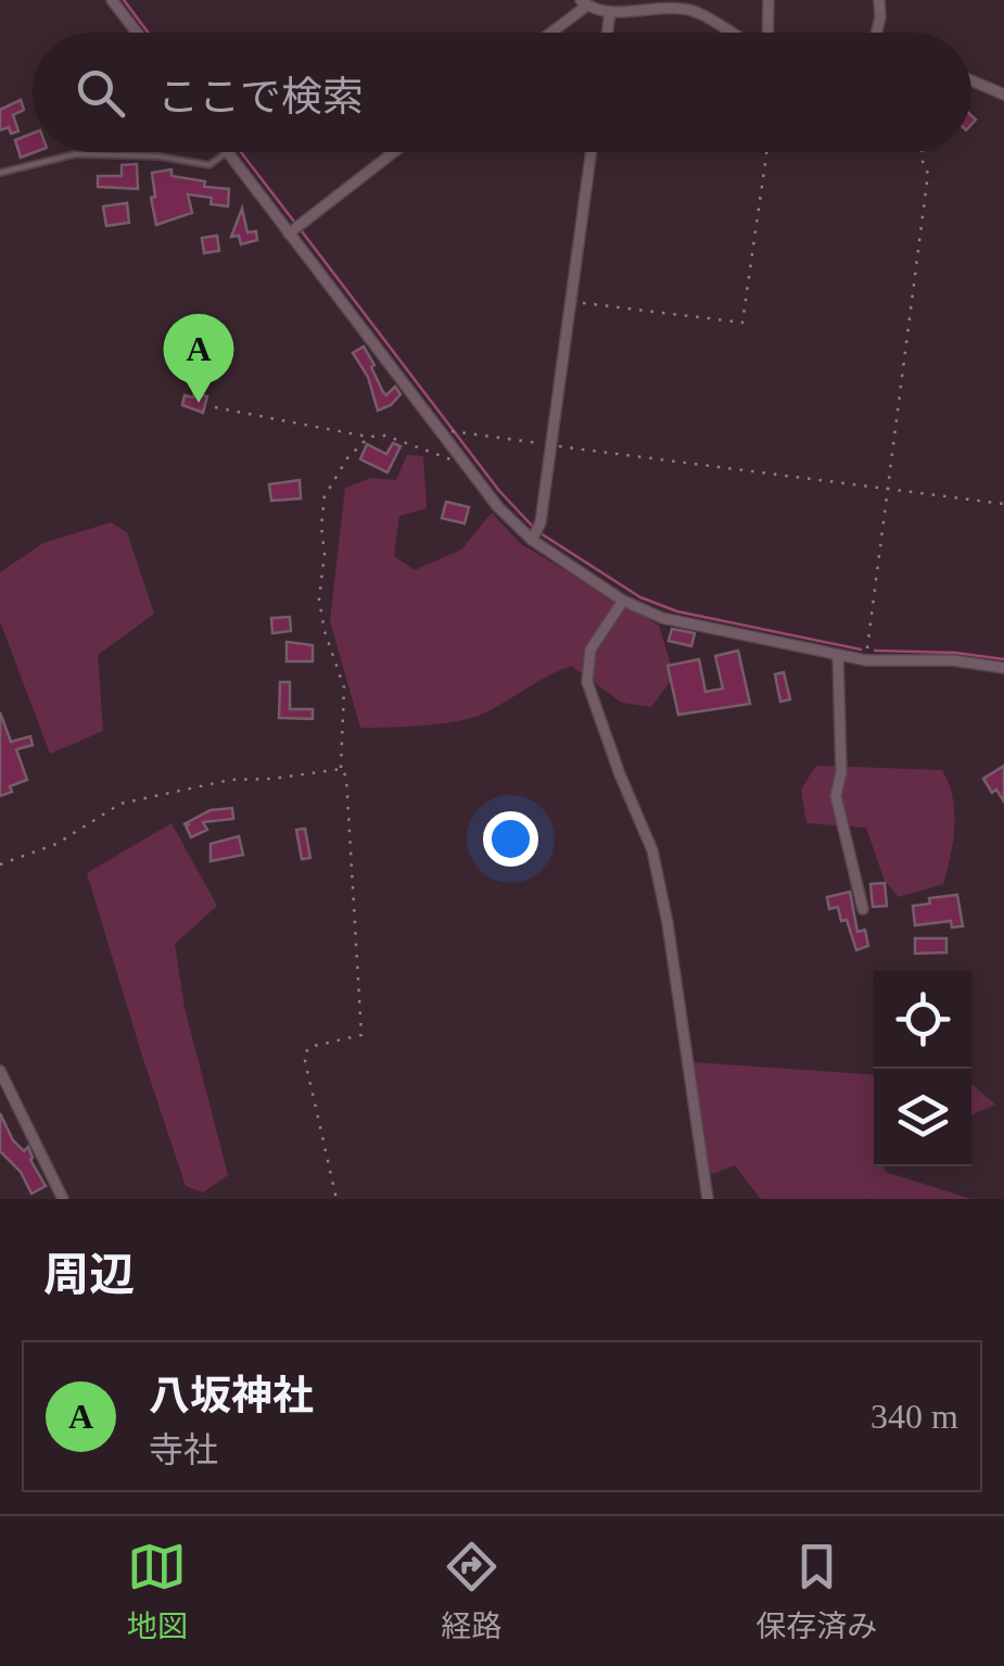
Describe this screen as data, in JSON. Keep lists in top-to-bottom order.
{
  "page": {
    "search": "ここで検索",
    "pins": "A",
    "heading": "周辺",
    "list": [
      {
        "mark": "A",
        "name": "八坂神社",
        "note": "寺社",
        "value": "340 m"
      }
    ],
    "nav": ["地図", "経路", "保存済み"]
  }
}
